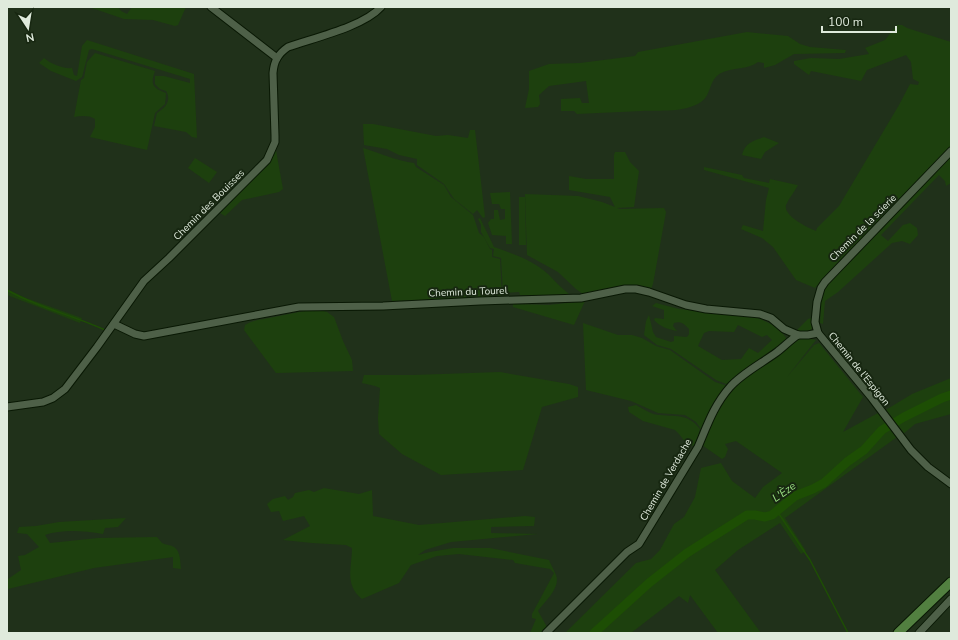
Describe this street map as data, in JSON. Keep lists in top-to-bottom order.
{
  "streets": {
    "street": [
      "Chemin des Bouisses",
      "Chemin de la scierie",
      "Chemin du Tourel",
      "Chemin de l'Espigon",
      "Chemin de Verdache"
    ]
  },
  "crossings": [
    ["Chemin des Bouisses", "Chemin du Tourel"],
    ["Chemin de la scierie", "Chemin de l'Espigon"],
    ["Chemin du Tourel", "Chemin de Verdache"]
  ],
  "water": ["L'Èze"],
  "scale_bar": "100 m",
  "north": "bottom"
}
